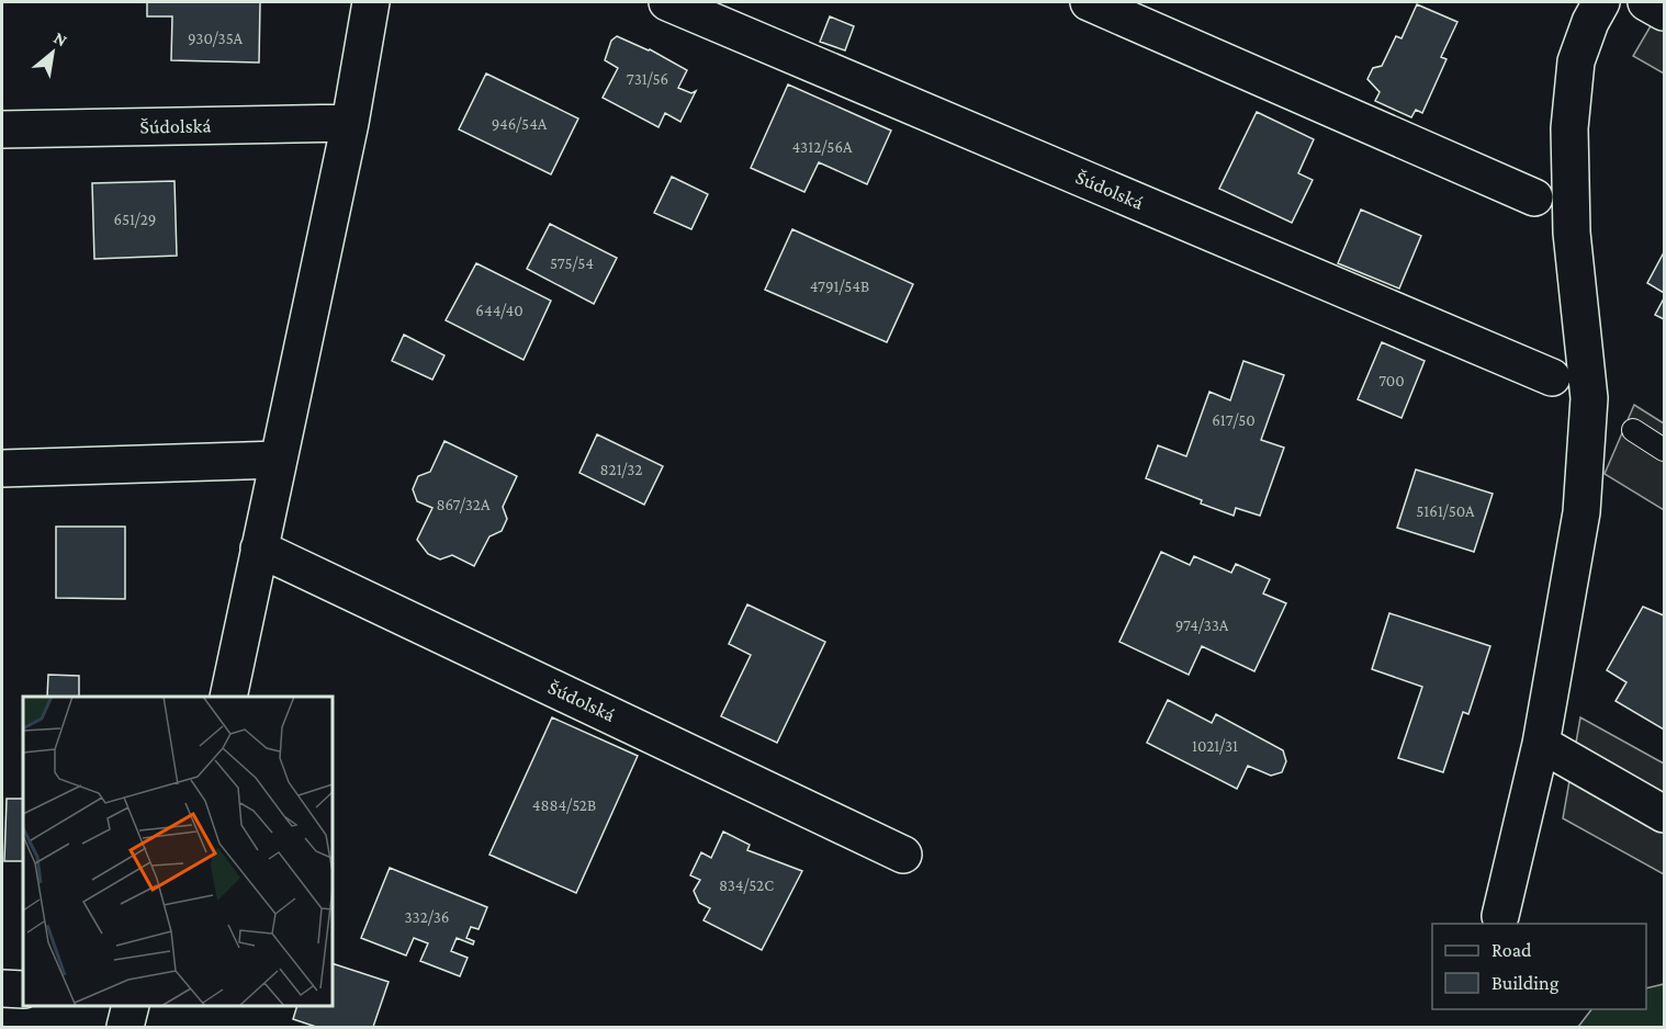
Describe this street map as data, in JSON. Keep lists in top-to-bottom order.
{
  "streets": {
    "street": ["Šúdolská"]
  },
  "house_numbers": [
    "930/35A",
    "731/56",
    "946/54A",
    "4312/56A",
    "651/29",
    "575/54",
    "4791/54B",
    "644/40",
    "700",
    "617/50",
    "821/32",
    "867/32A",
    "5161/50A",
    "974/33A",
    "1021/31",
    "4884/52B",
    "834/52C",
    "332/36"
  ],
  "legend": ["Road", "Building"],
  "north": "top right"
}
